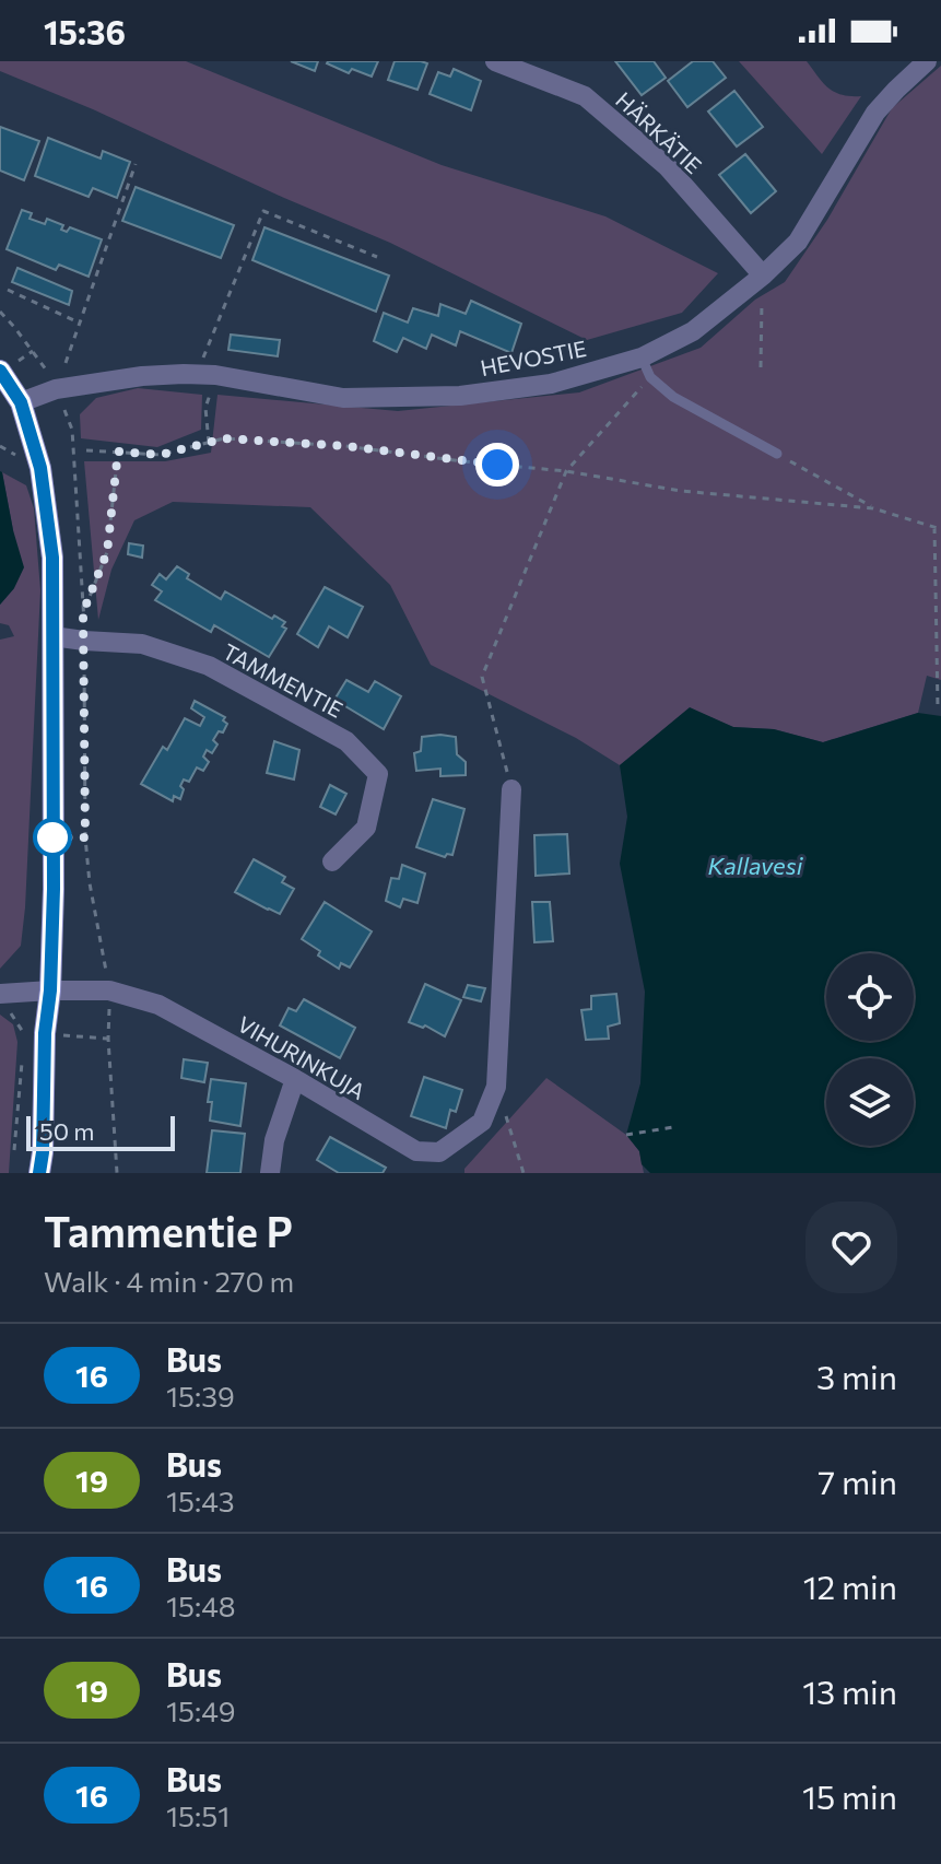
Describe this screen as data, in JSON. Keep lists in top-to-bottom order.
{
  "streets": {
    "street": [
      "HÄRKÄTIE",
      "HEVOSTIE",
      "TAMMENTIE",
      "VIHURINKUJA"
    ]
  },
  "crossings": [
    ["HÄRKÄTIE", "HEVOSTIE"]
  ],
  "water": ["Kallavesi"],
  "lines": ["bus line 16"],
  "scale_bar": "50 m",
  "page": {
    "status": "15:36",
    "scale": "50 m",
    "heading": ["Tammentie P", "Walk · 4 min · 270 m"],
    "list": [
      {
        "mark": "16",
        "name": "Bus",
        "note": "15:39",
        "value": "3 min"
      },
      {
        "mark": "19",
        "name": "Bus",
        "note": "15:43",
        "value": "7 min"
      },
      {
        "mark": "16",
        "name": "Bus",
        "note": "15:48",
        "value": "12 min"
      },
      {
        "mark": "19",
        "name": "Bus",
        "note": "15:49",
        "value": "13 min"
      },
      {
        "mark": "16",
        "name": "Bus",
        "note": "15:51",
        "value": "15 min"
      }
    ]
  }
}
